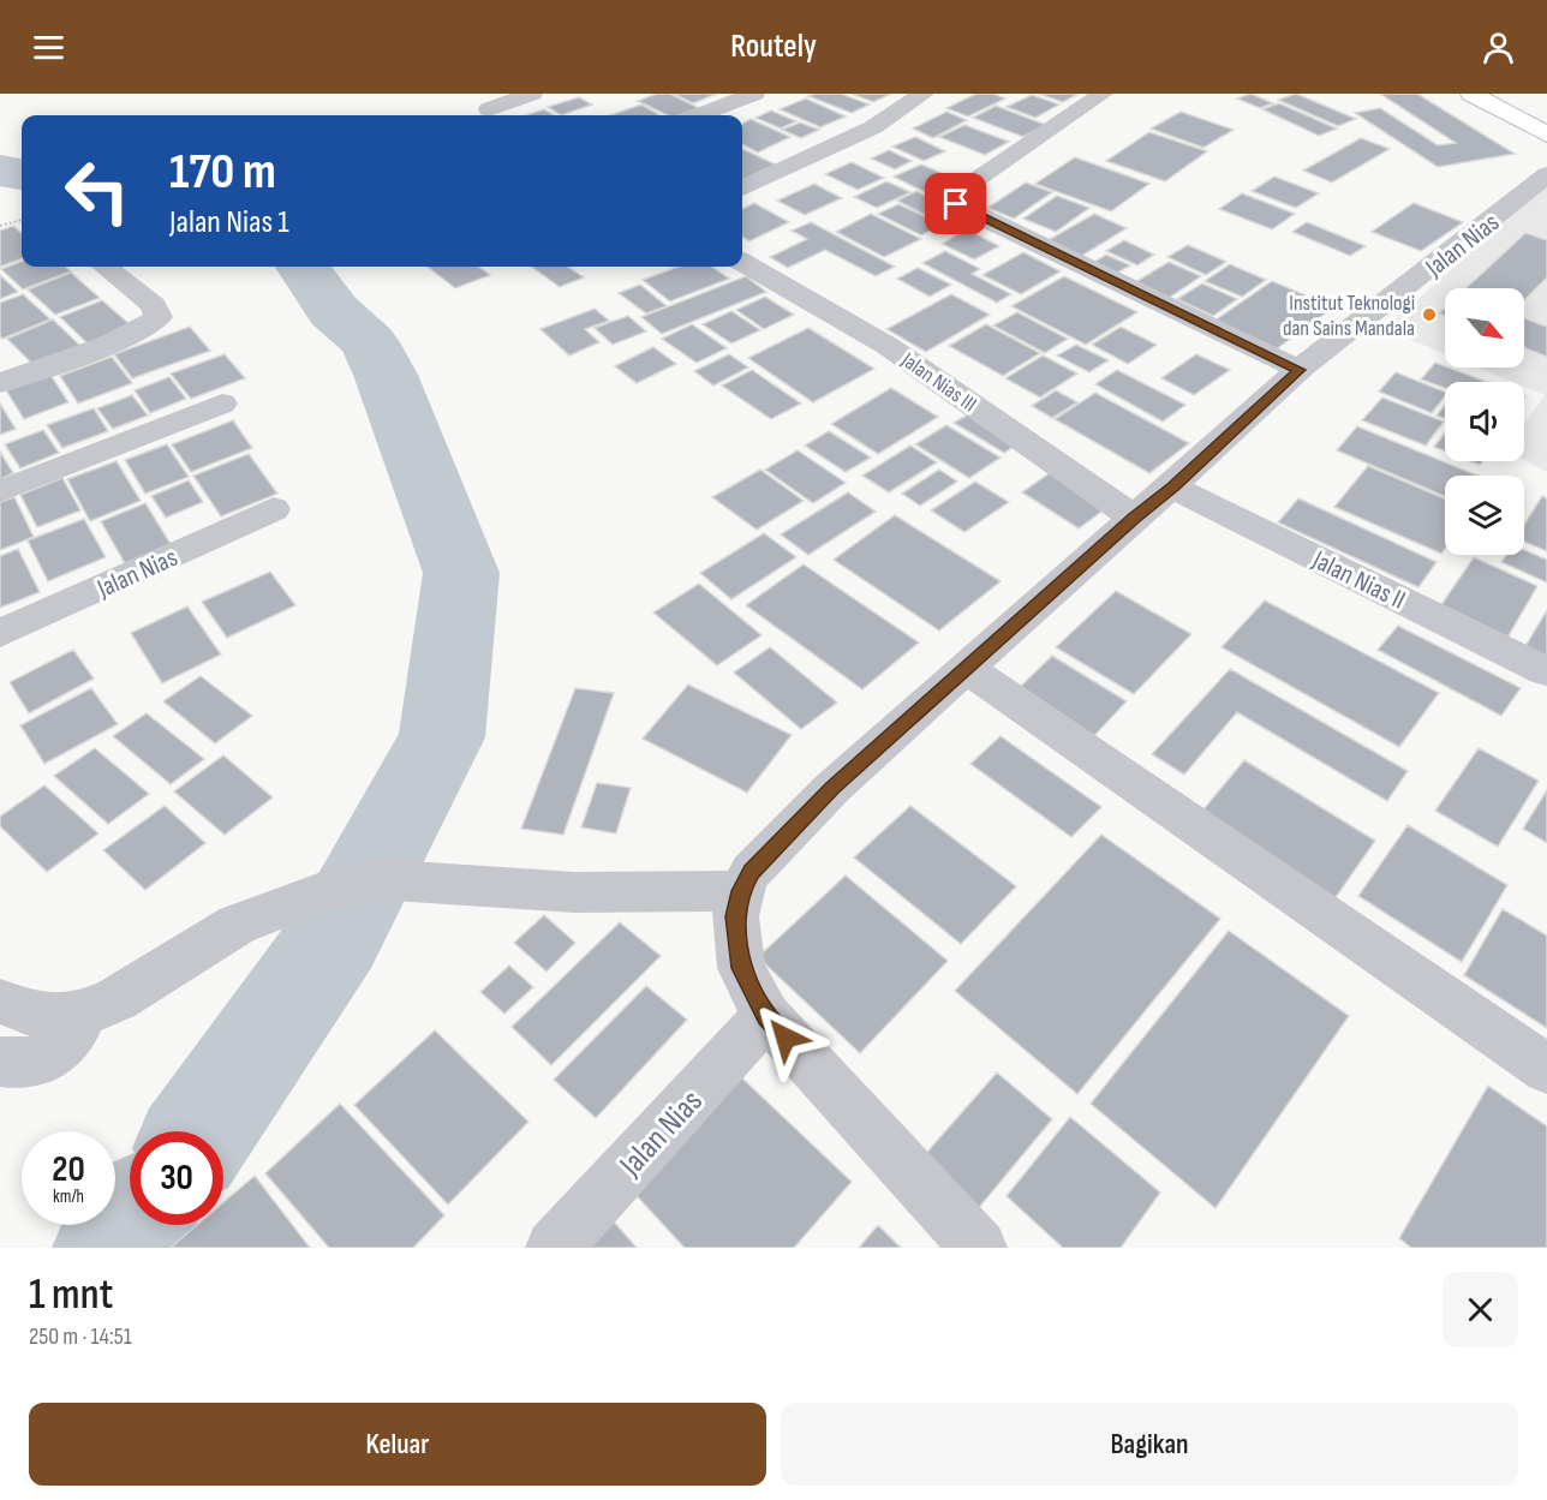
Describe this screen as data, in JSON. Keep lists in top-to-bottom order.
{
  "streets": {
    "street": ["Jalan Nias", "Jalan Nias III", "Jalan Nias II"]
  },
  "crossings": [
    ["Jalan Nias", "Jalan Nias III"],
    ["Jalan Nias", "Jalan Nias II"]
  ],
  "places": ["Institut Teknologi dan Sains Mandala"],
  "north": "bottom right",
  "page": {
    "header": "Routely",
    "turn": ["170 m", "Jalan Nias 1"],
    "speed": "20 km/h",
    "limit": "30",
    "heading": ["1 mnt", "250 m · 14:51"],
    "buttons": ["Keluar", "Bagikan"]
  }
}
